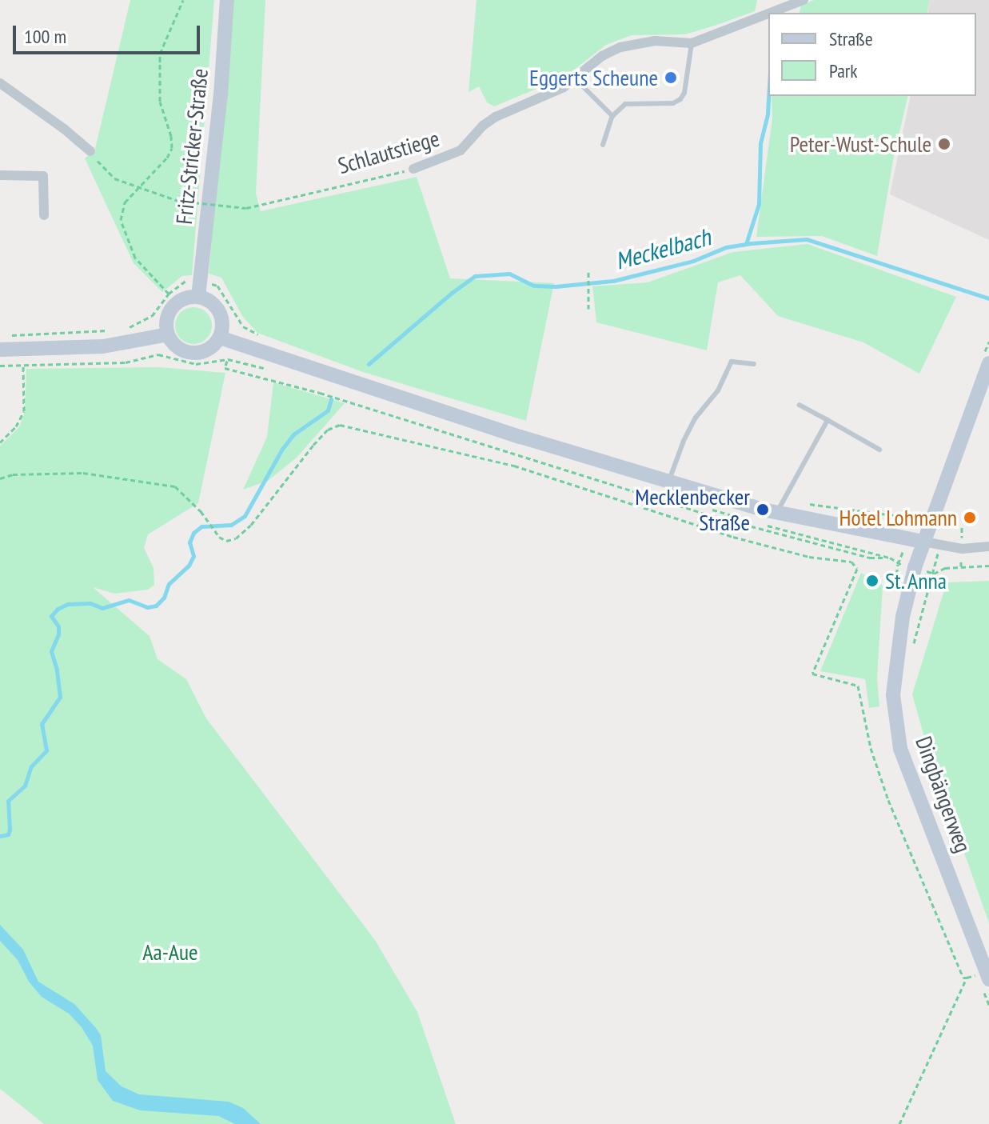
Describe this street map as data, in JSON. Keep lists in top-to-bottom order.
{
  "streets": {
    "main road": ["Fritz-Stricker-Straße", "Dingbängerweg"],
    "street": ["Schlautstiege"]
  },
  "water": ["Meckelbach"],
  "parks": ["Aa-Aue"],
  "places": [
    "Eggerts Scheune",
    "Peter-Wust-Schule",
    "Mecklenbecker Straße",
    "Hotel Lohmann",
    "St. Anna"
  ],
  "legend": ["Straße", "Park"],
  "scale_bar": "100 m"
}
